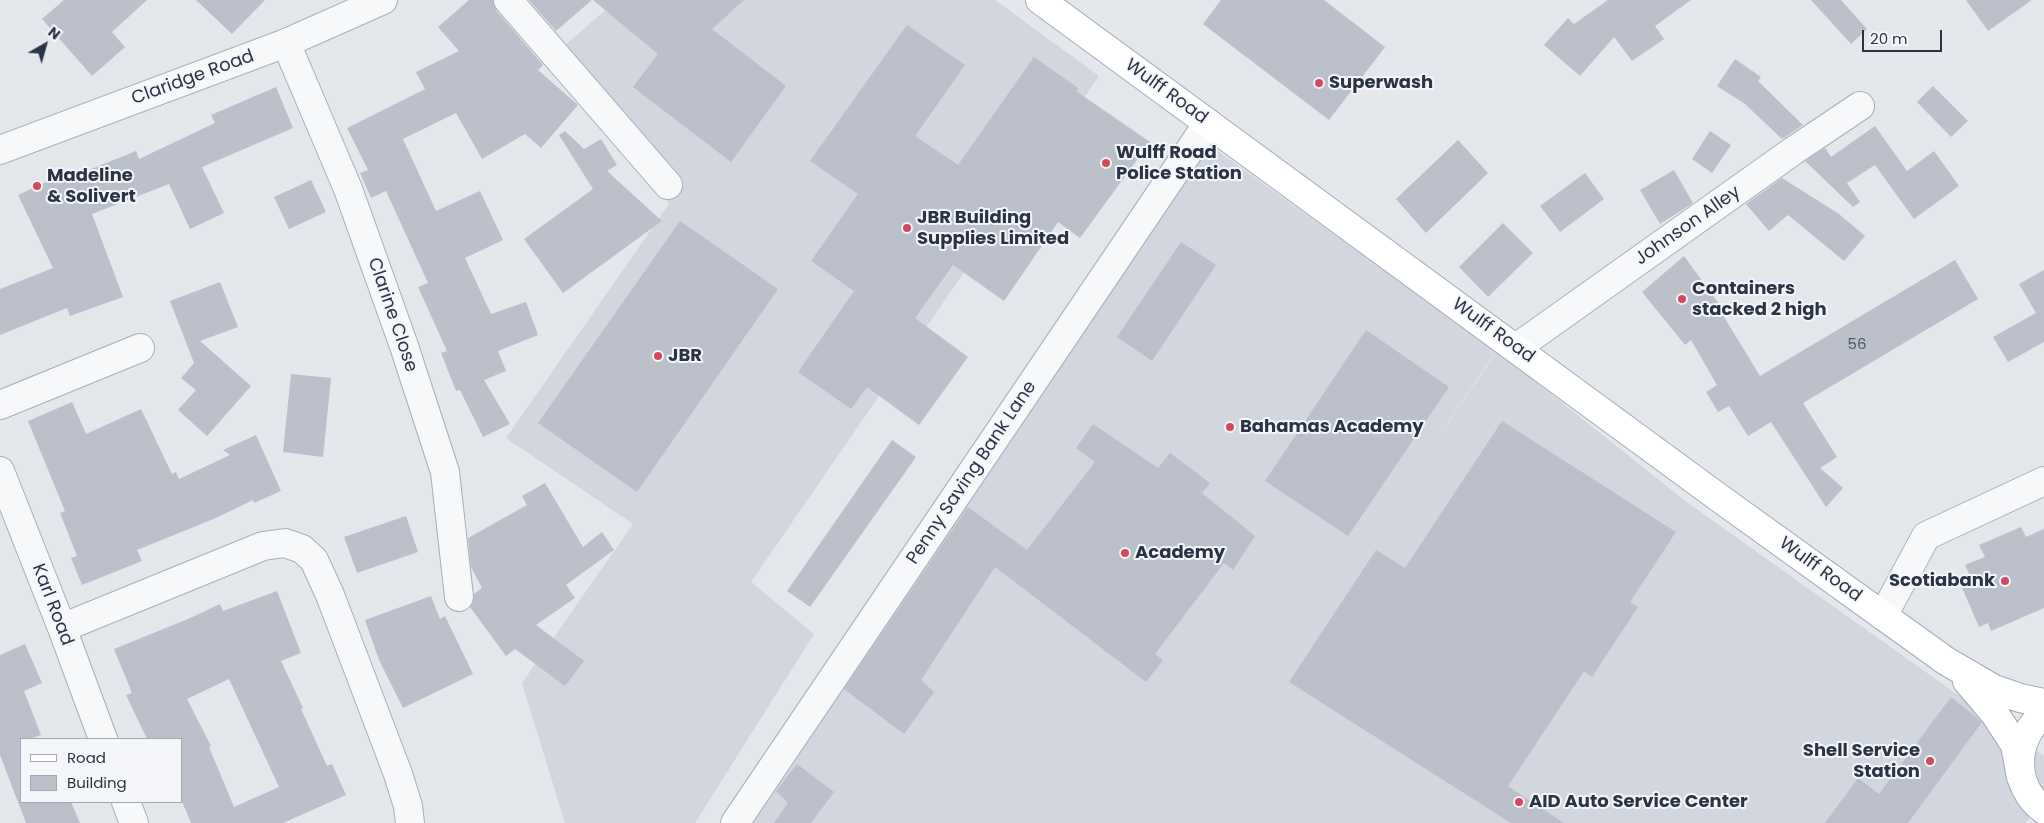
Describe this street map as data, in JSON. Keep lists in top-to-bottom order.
{
  "streets": {
    "main road": ["Wulff Road"],
    "street": [
      "Claridge Road",
      "Johnson Alley",
      "Clarine Close",
      "Penny Saving Bank Lane",
      "Karl Road"
    ]
  },
  "crossings": [
    ["Claridge Road", "Clarine Close"],
    ["Wulff Road", "Johnson Alley"],
    ["Wulff Road", "Penny Saving Bank Lane"]
  ],
  "places": [
    "Superwash",
    "Wulff Road Police Station",
    "Madeline & Solivert",
    "JBR Building Supplies Limited",
    "Containers stacked 2 high",
    "JBR",
    "Bahamas Academy",
    "Academy",
    "Scotiabank",
    "Shell Service Station",
    "AID Auto Service Center"
  ],
  "house_numbers": ["56"],
  "legend": ["Road", "Building"],
  "scale_bar": "20 m",
  "north": "top right"
}
